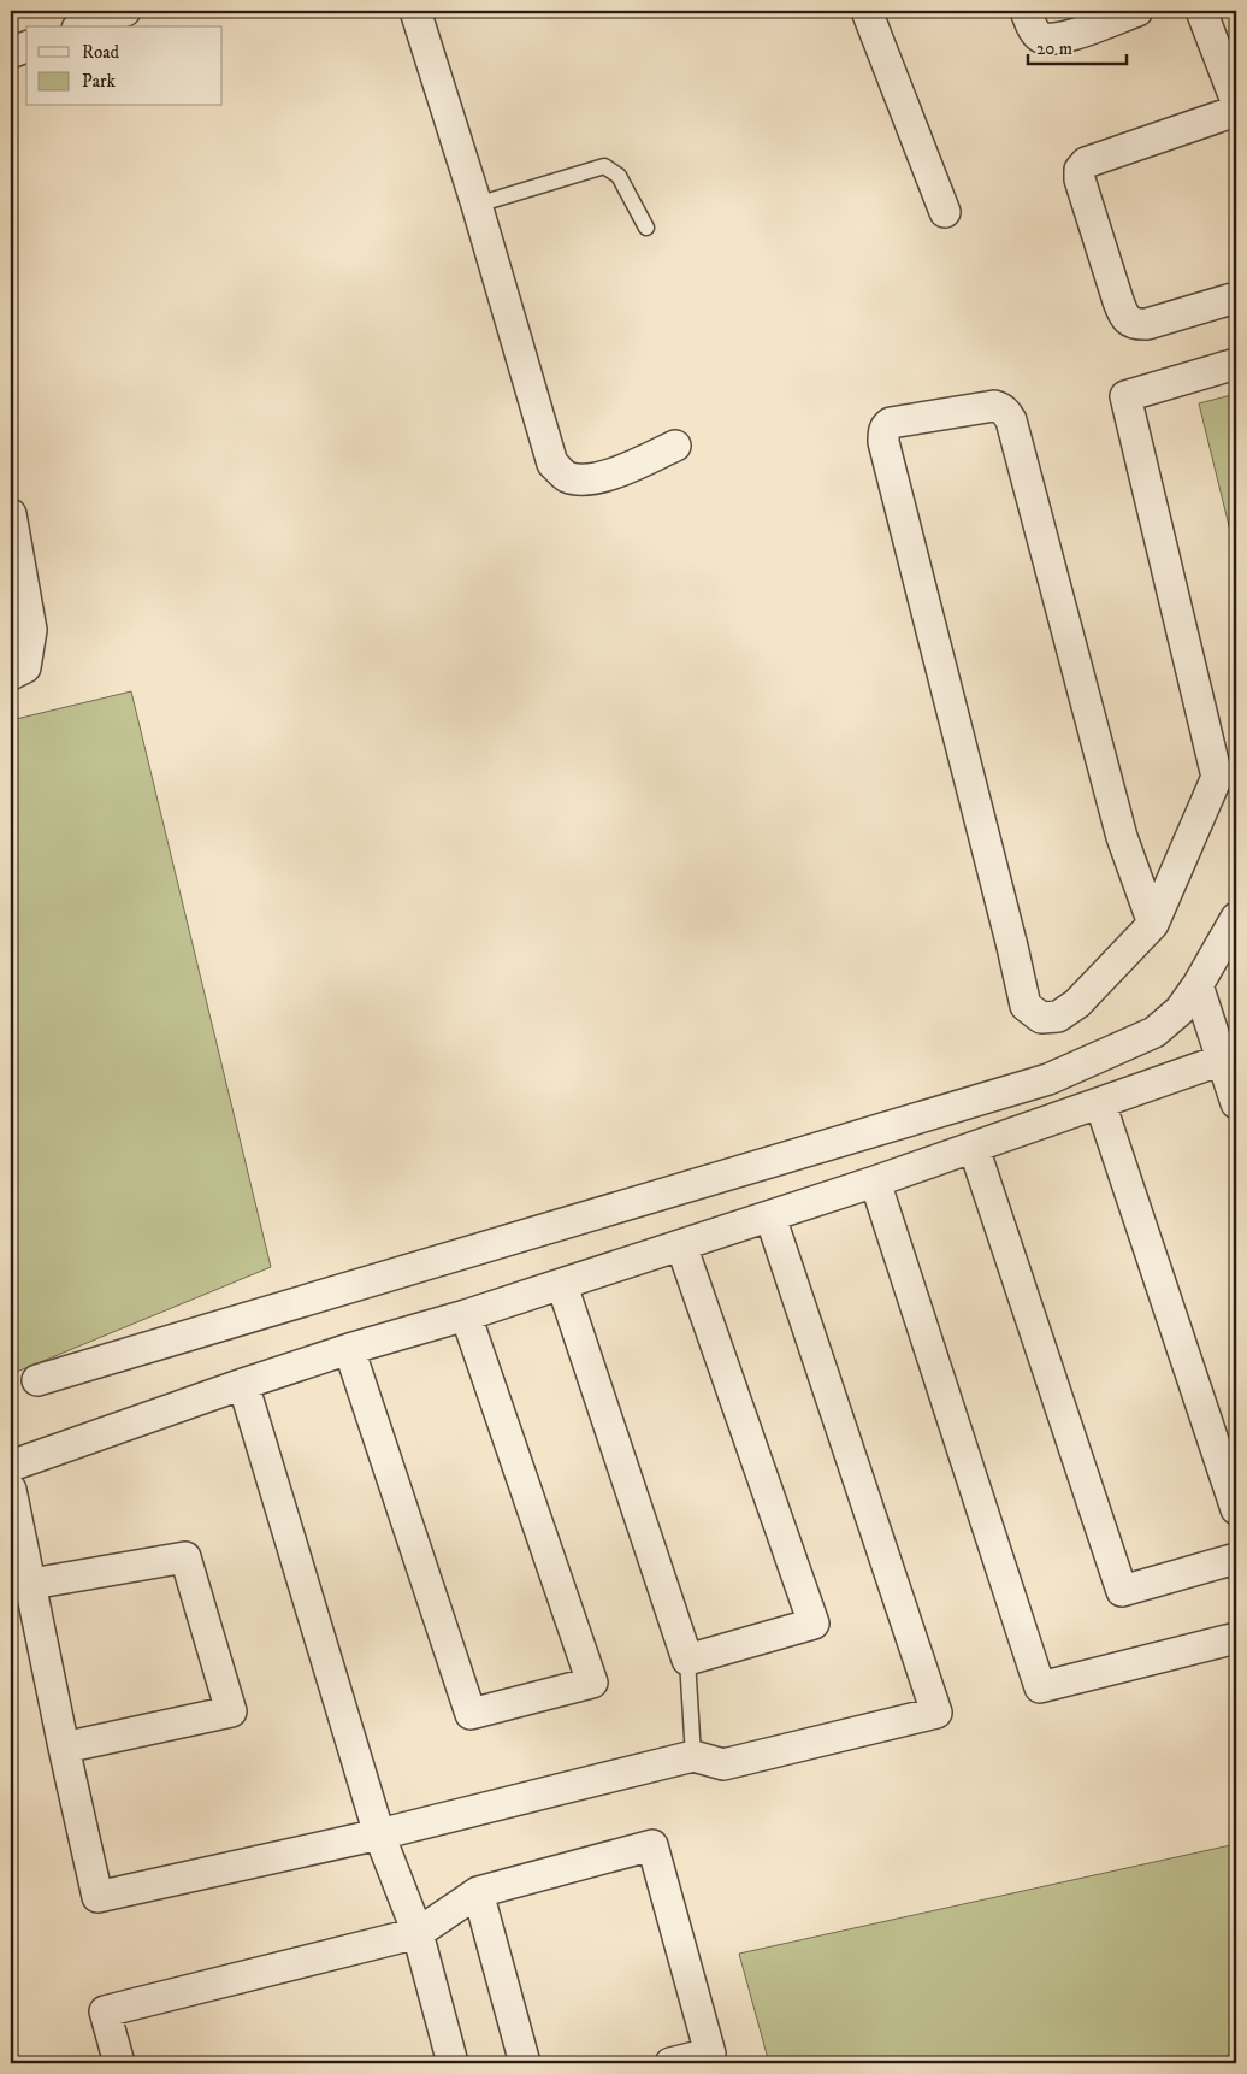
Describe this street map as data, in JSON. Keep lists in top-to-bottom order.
{
  "legend": ["Road", "Park"],
  "scale_bar": "20 m"
}
